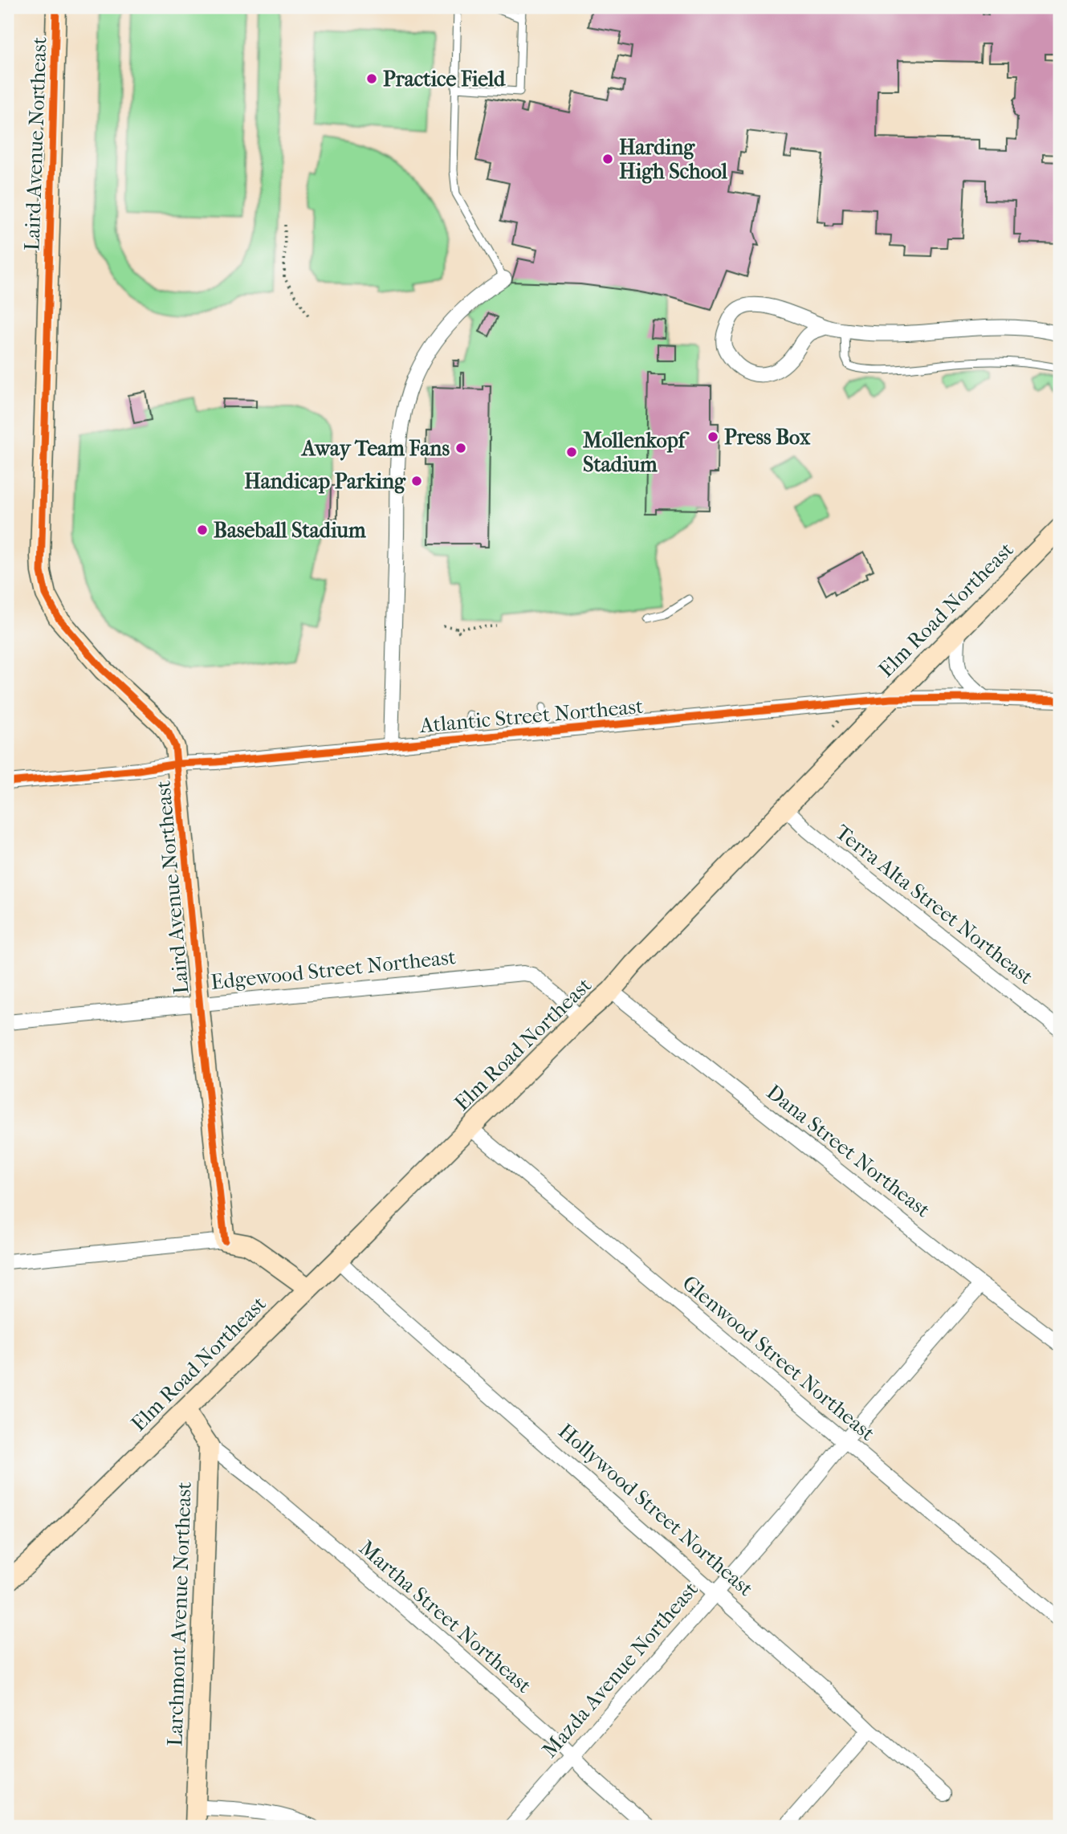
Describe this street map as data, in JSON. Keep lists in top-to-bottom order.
{
  "streets": {
    "street": [
      "Laird Avenue Northeast",
      "Elm Road Northeast",
      "Atlantic Street Northeast",
      "Terra Alta Street Northeast",
      "Edgewood Street Northeast",
      "Dana Street Northeast",
      "Glenwood Street Northeast",
      "Hollywood Street Northeast",
      "Larchmont Avenue Northeast",
      "Martha Street Northeast",
      "Mazda Avenue Northeast"
    ]
  },
  "crossings": [
    ["Laird Avenue Northeast", "Atlantic Street Northeast"],
    ["Laird Avenue Northeast", "Edgewood Street Northeast"],
    ["Elm Road Northeast", "Atlantic Street Northeast"],
    ["Elm Road Northeast", "Terra Alta Street Northeast"],
    ["Elm Road Northeast", "Edgewood Street Northeast"],
    ["Elm Road Northeast", "Dana Street Northeast"],
    ["Elm Road Northeast", "Glenwood Street Northeast"],
    ["Elm Road Northeast", "Hollywood Street Northeast"],
    ["Dana Street Northeast", "Mazda Avenue Northeast"],
    ["Glenwood Street Northeast", "Mazda Avenue Northeast"],
    ["Hollywood Street Northeast", "Mazda Avenue Northeast"],
    ["Larchmont Avenue Northeast", "Martha Street Northeast"],
    ["Martha Street Northeast", "Mazda Avenue Northeast"]
  ],
  "places": [
    "Practice Field",
    "Harding High School",
    "Press Box",
    "Away Team Fans",
    "Mollenkopf Stadium",
    "Handicap Parking",
    "Baseball Stadium"
  ]
}
